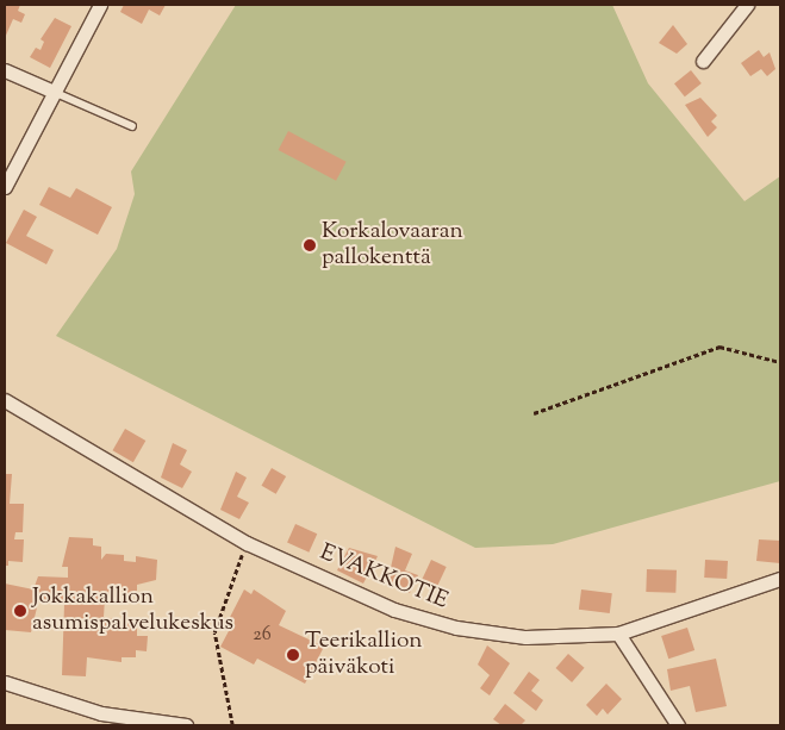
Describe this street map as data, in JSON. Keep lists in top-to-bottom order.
{
  "streets": {
    "street": ["EVAKKOTIE"]
  },
  "places": ["Korkalovaaran pallokenttä", "Jokkakallion asumispalvelukeskus", "Teerikallion päiväkoti"],
  "house_numbers": ["26"]
}
